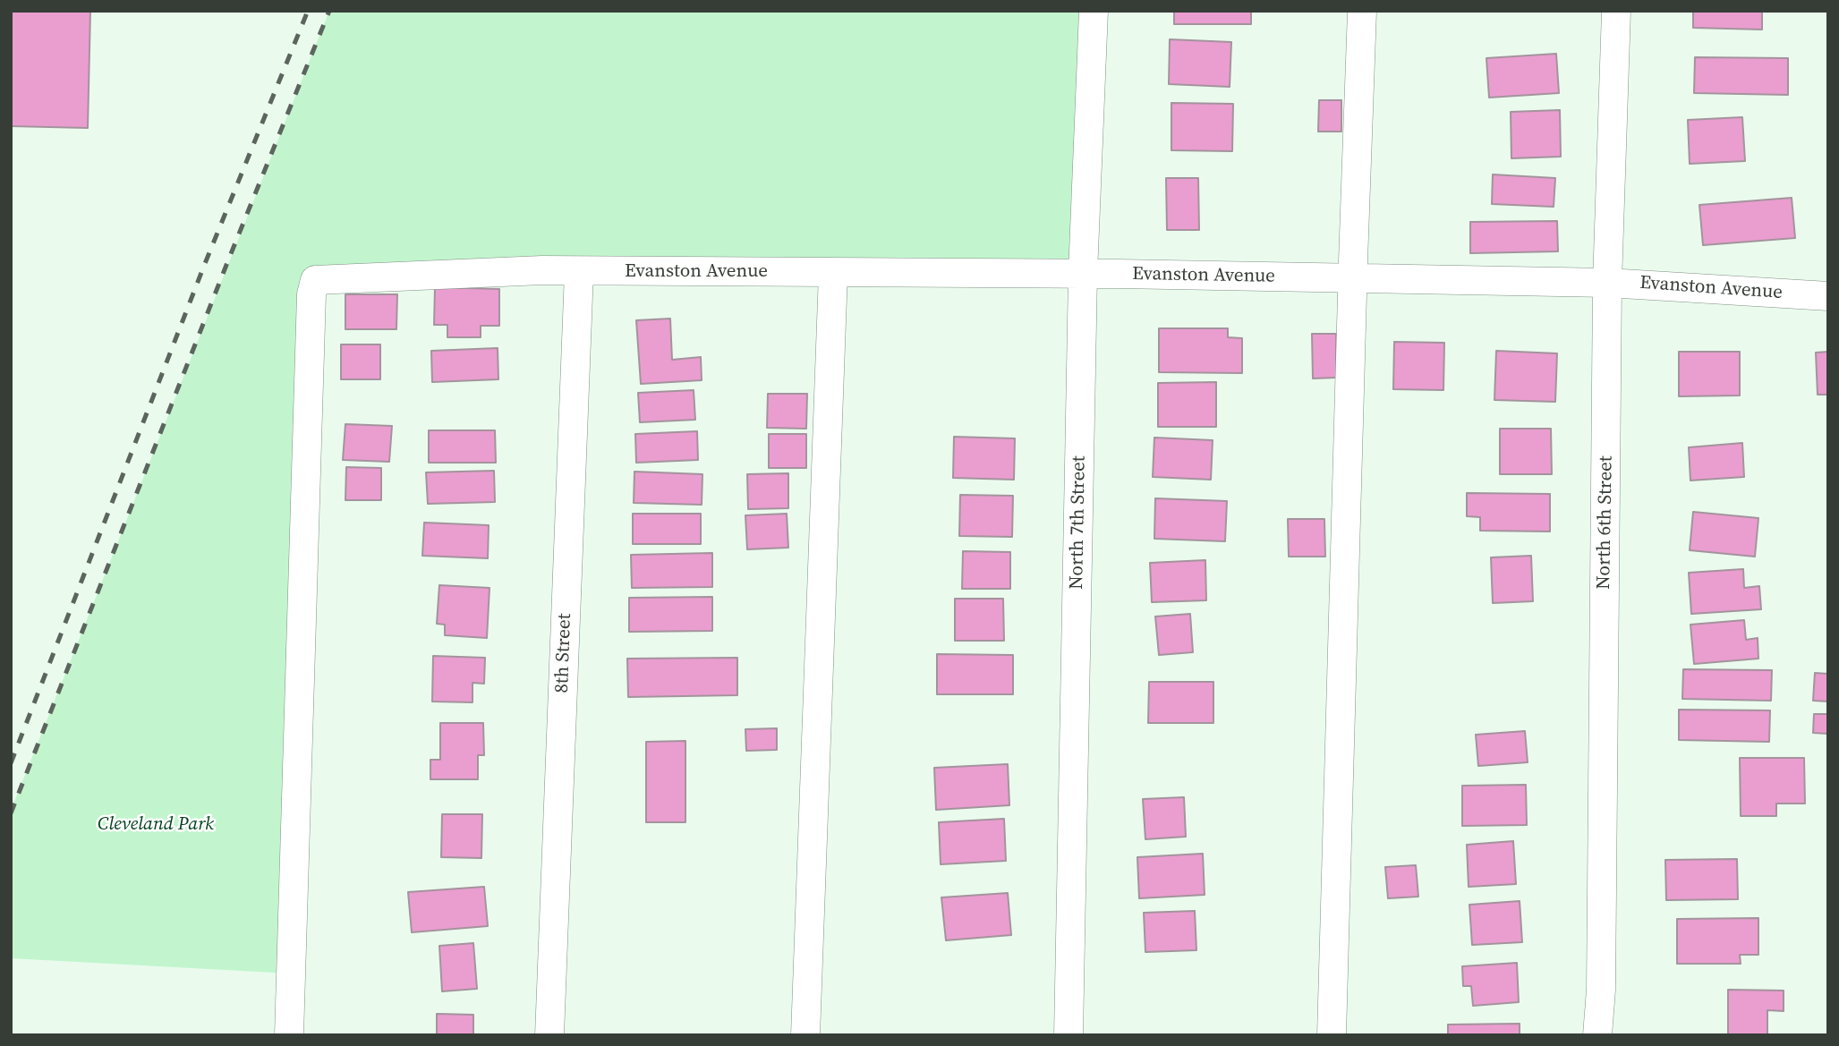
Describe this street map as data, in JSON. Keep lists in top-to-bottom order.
{
  "streets": {
    "street": [
      "Evanston Avenue",
      "North 7th Street",
      "North 6th Street",
      "8th Street"
    ]
  },
  "crossings": [
    ["Evanston Avenue", "North 7th Street"],
    ["Evanston Avenue", "North 6th Street"],
    ["Evanston Avenue", "8th Street"]
  ],
  "parks": ["Cleveland Park"]
}
